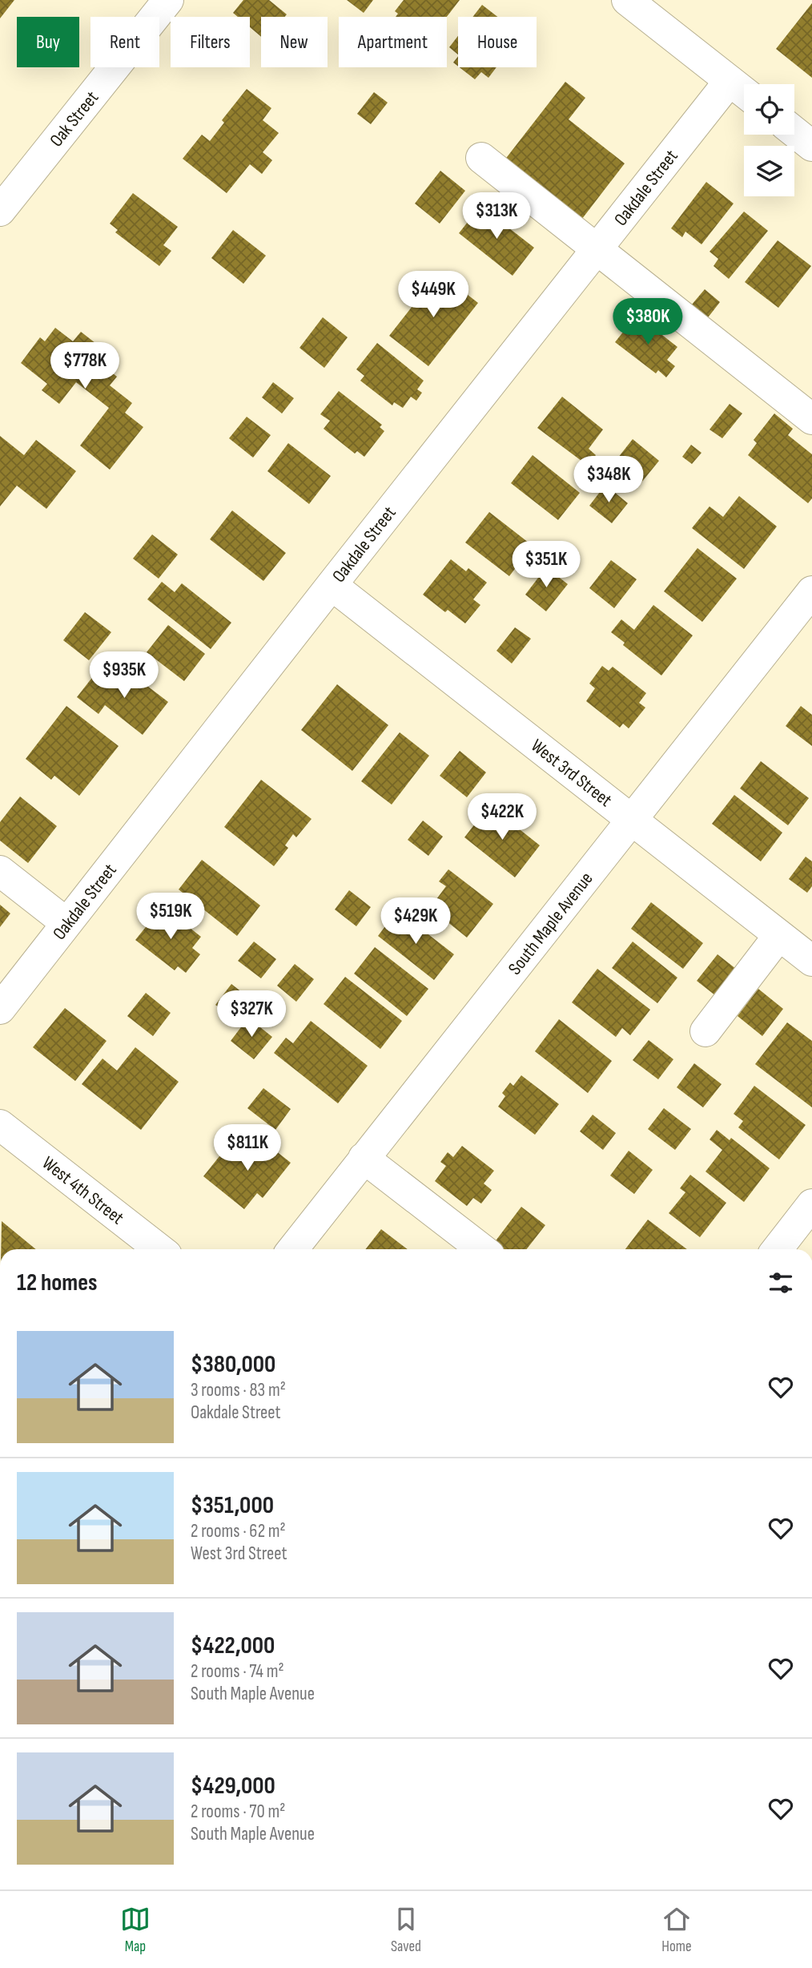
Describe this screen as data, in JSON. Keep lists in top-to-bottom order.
{
  "streets": {
    "street": [
      "Oak Street",
      "Oakdale Street",
      "West 3rd Street",
      "South Maple Avenue",
      "West 4th Street"
    ]
  },
  "crossings": [
    ["Oakdale Street", "West 3rd Street"],
    ["West 3rd Street", "South Maple Avenue"]
  ],
  "page": {
    "chip": [
      "Buy",
      "Rent",
      "Filters",
      "New",
      "Apartment",
      "House"
    ],
    "price": [
      "$313K",
      "$449K",
      "$380K",
      "$778K",
      "$348K",
      "$351K",
      "$935K",
      "$422K",
      "$519K",
      "$429K",
      "$327K",
      "$811K"
    ],
    "heading": "12 homes",
    "list": [
      {
        "name": "$380,000",
        "note": "3 rooms · 83 m² · Oakdale Street"
      },
      {
        "name": "$351,000",
        "note": "2 rooms · 62 m² · West 3rd Street"
      },
      {
        "name": "$422,000",
        "note": "2 rooms · 74 m² · South Maple Avenue"
      },
      {
        "name": "$429,000",
        "note": "2 rooms · 70 m² · South Maple Avenue"
      }
    ],
    "tabs": ["Map", "Saved", "Home"]
  }
}
